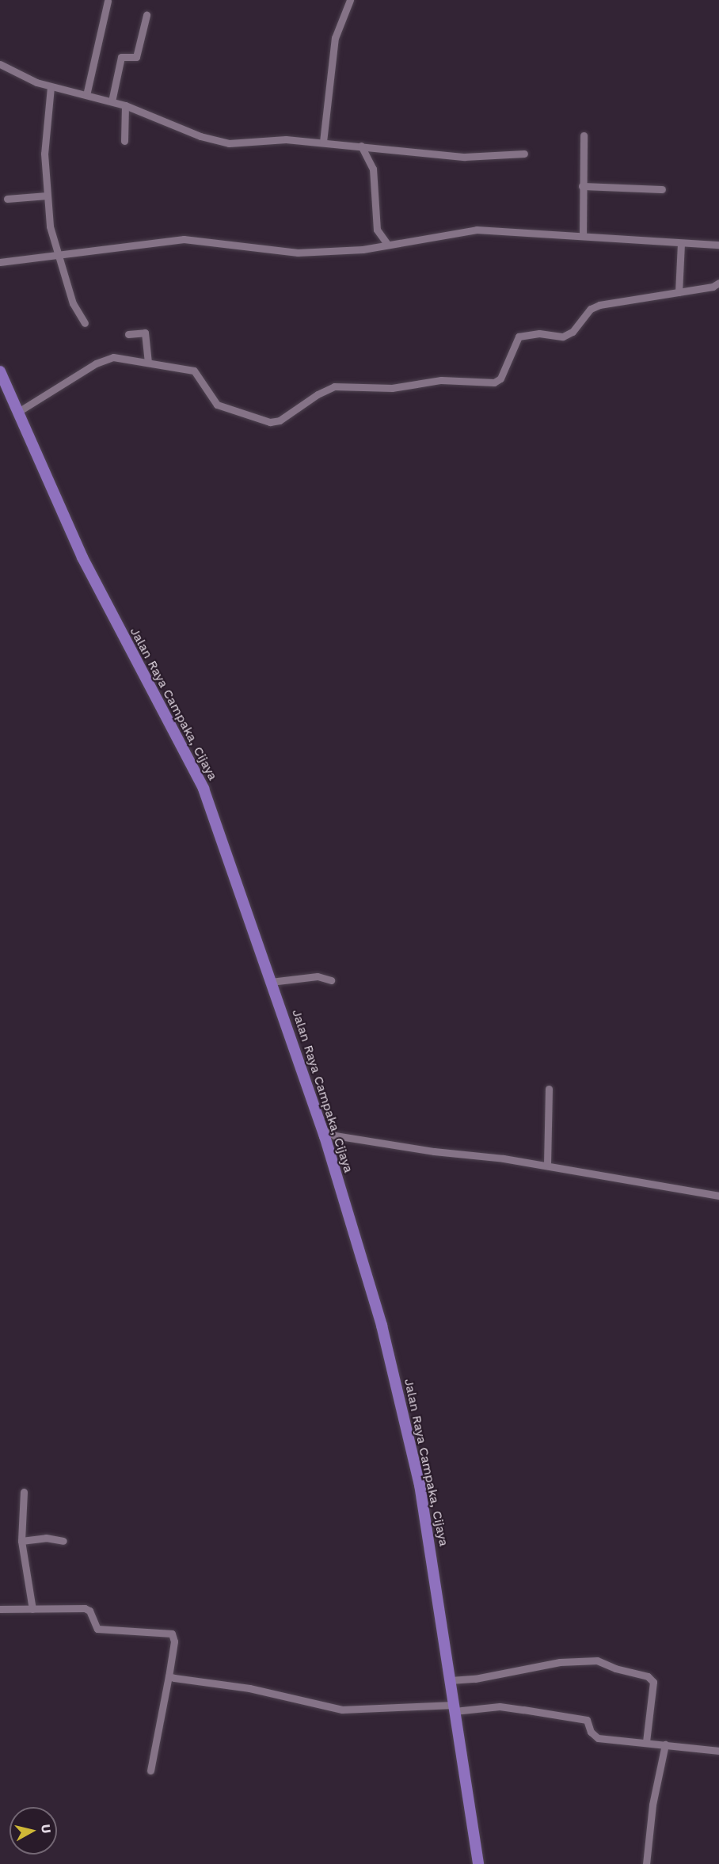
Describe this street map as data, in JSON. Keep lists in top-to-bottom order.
{
  "streets": {
    "main road": ["Jalan Raya Campaka, Cijaya"]
  },
  "north": "right"
}
